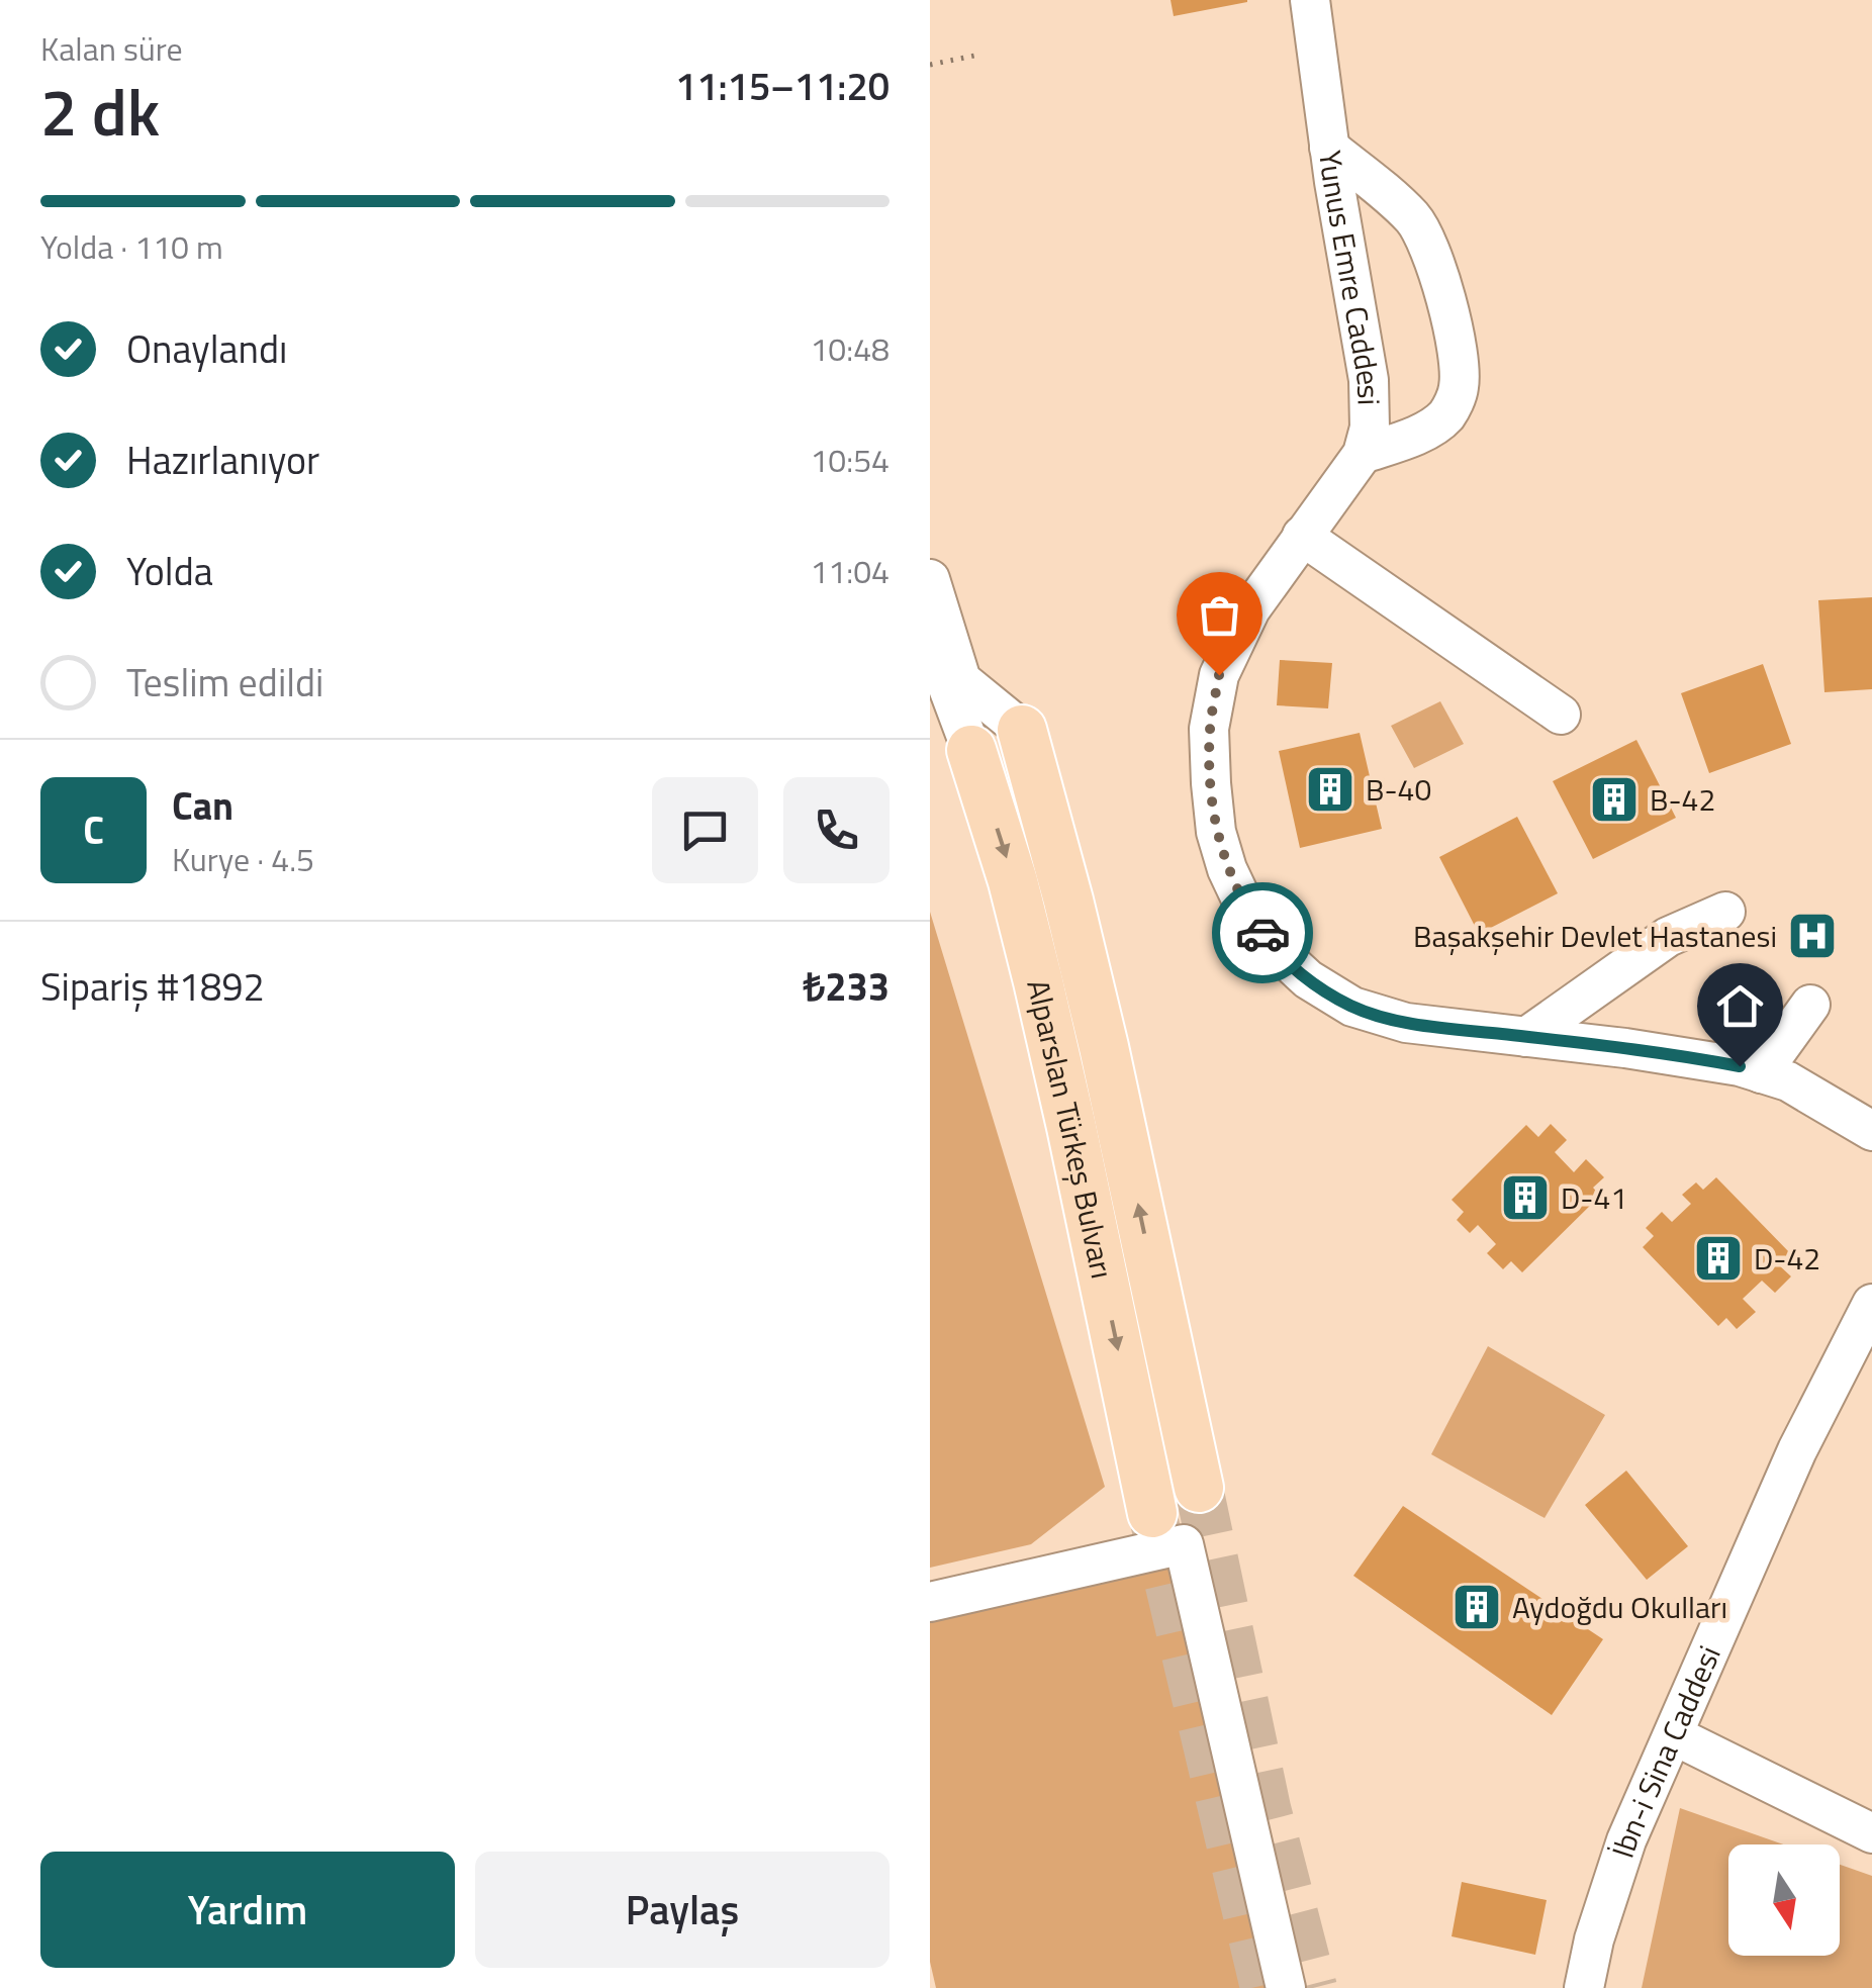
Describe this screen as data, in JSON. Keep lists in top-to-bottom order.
{
  "streets": {
    "main road": ["Alparslan Türkeş Bulvarı"],
    "street": ["Yunus Emre Caddesi", "İbn-i Sina Caddesi"]
  },
  "places": {
    "building": [
      "B-40",
      "B-42",
      "D-41",
      "D-42",
      "Aydoğdu Okulları"
    ],
    "hospital": ["Başakşehir Devlet Hastanesi"]
  },
  "north": "bottom",
  "page": {
    "heading": ["2 dk", "Kalan süre", "11:15–11:20"],
    "panel": [
      "Can",
      "Kurye · 4.5",
      "Sipariş #1892",
      "₺233"
    ],
    "bar": "Yolda · 110 m",
    "list": [
      ["Onaylandı", "10:48"],
      ["Hazırlanıyor", "10:54"],
      ["Yolda", "11:04"],
      "Teslim edildi"
    ],
    "round": "C",
    "buttons": ["Yardım", "Paylaş"]
  }
}
